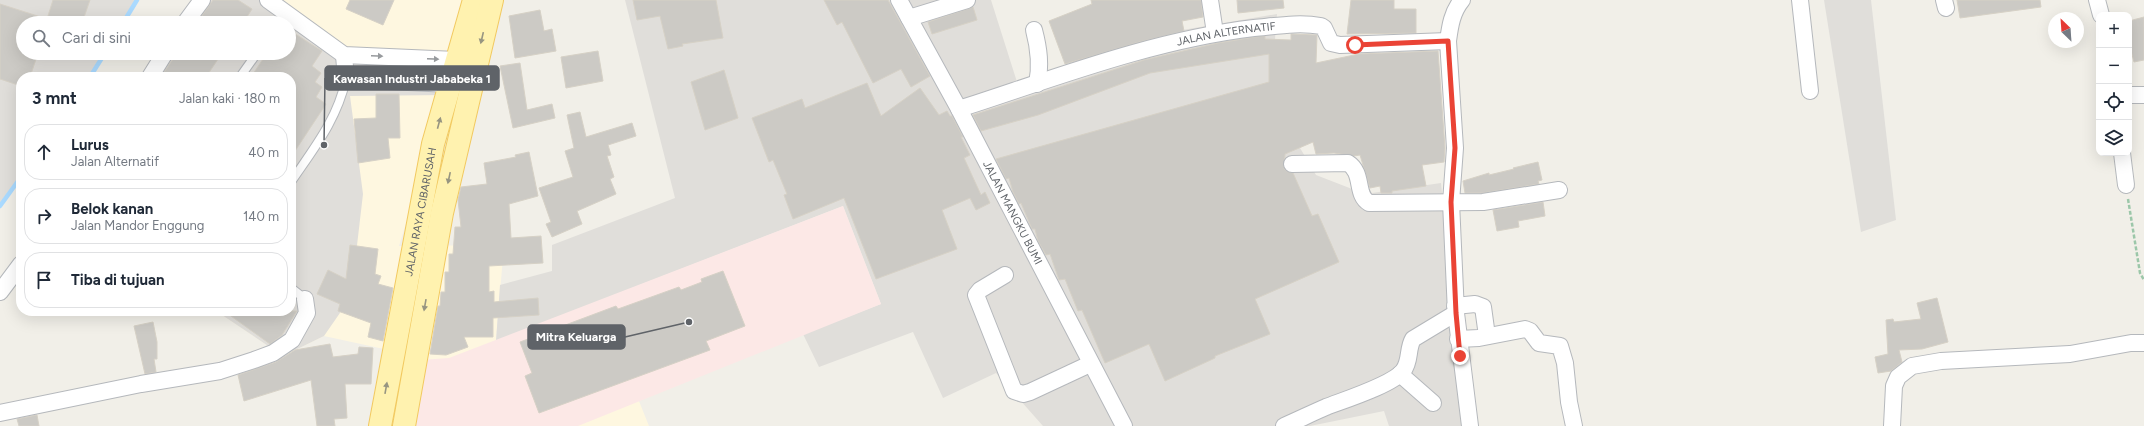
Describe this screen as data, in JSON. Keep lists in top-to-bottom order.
{
  "streets": {
    "main road": ["JALAN RAYA CIBARUSAH"],
    "street": ["JALAN ALTERNATIF", "JALAN MANGKU BUMI"]
  },
  "crossings": [
    ["JALAN ALTERNATIF", "JALAN MANGKU BUMI"]
  ],
  "places": ["Kawasan Industri Jababeka 1", "Mitra Keluarga"],
  "north": "top left",
  "page": {
    "map_buttons": ["+", "−"],
    "search": "Cari di sini",
    "heading": ["3 mnt", "Jalan kaki · 180 m"],
    "list": [
      ["Lurus", "Jalan Alternatif", "40 m"],
      ["Belok kanan", "Jalan Mandor Enggung", "140 m"],
      "Tiba di tujuan"
    ]
  }
}
